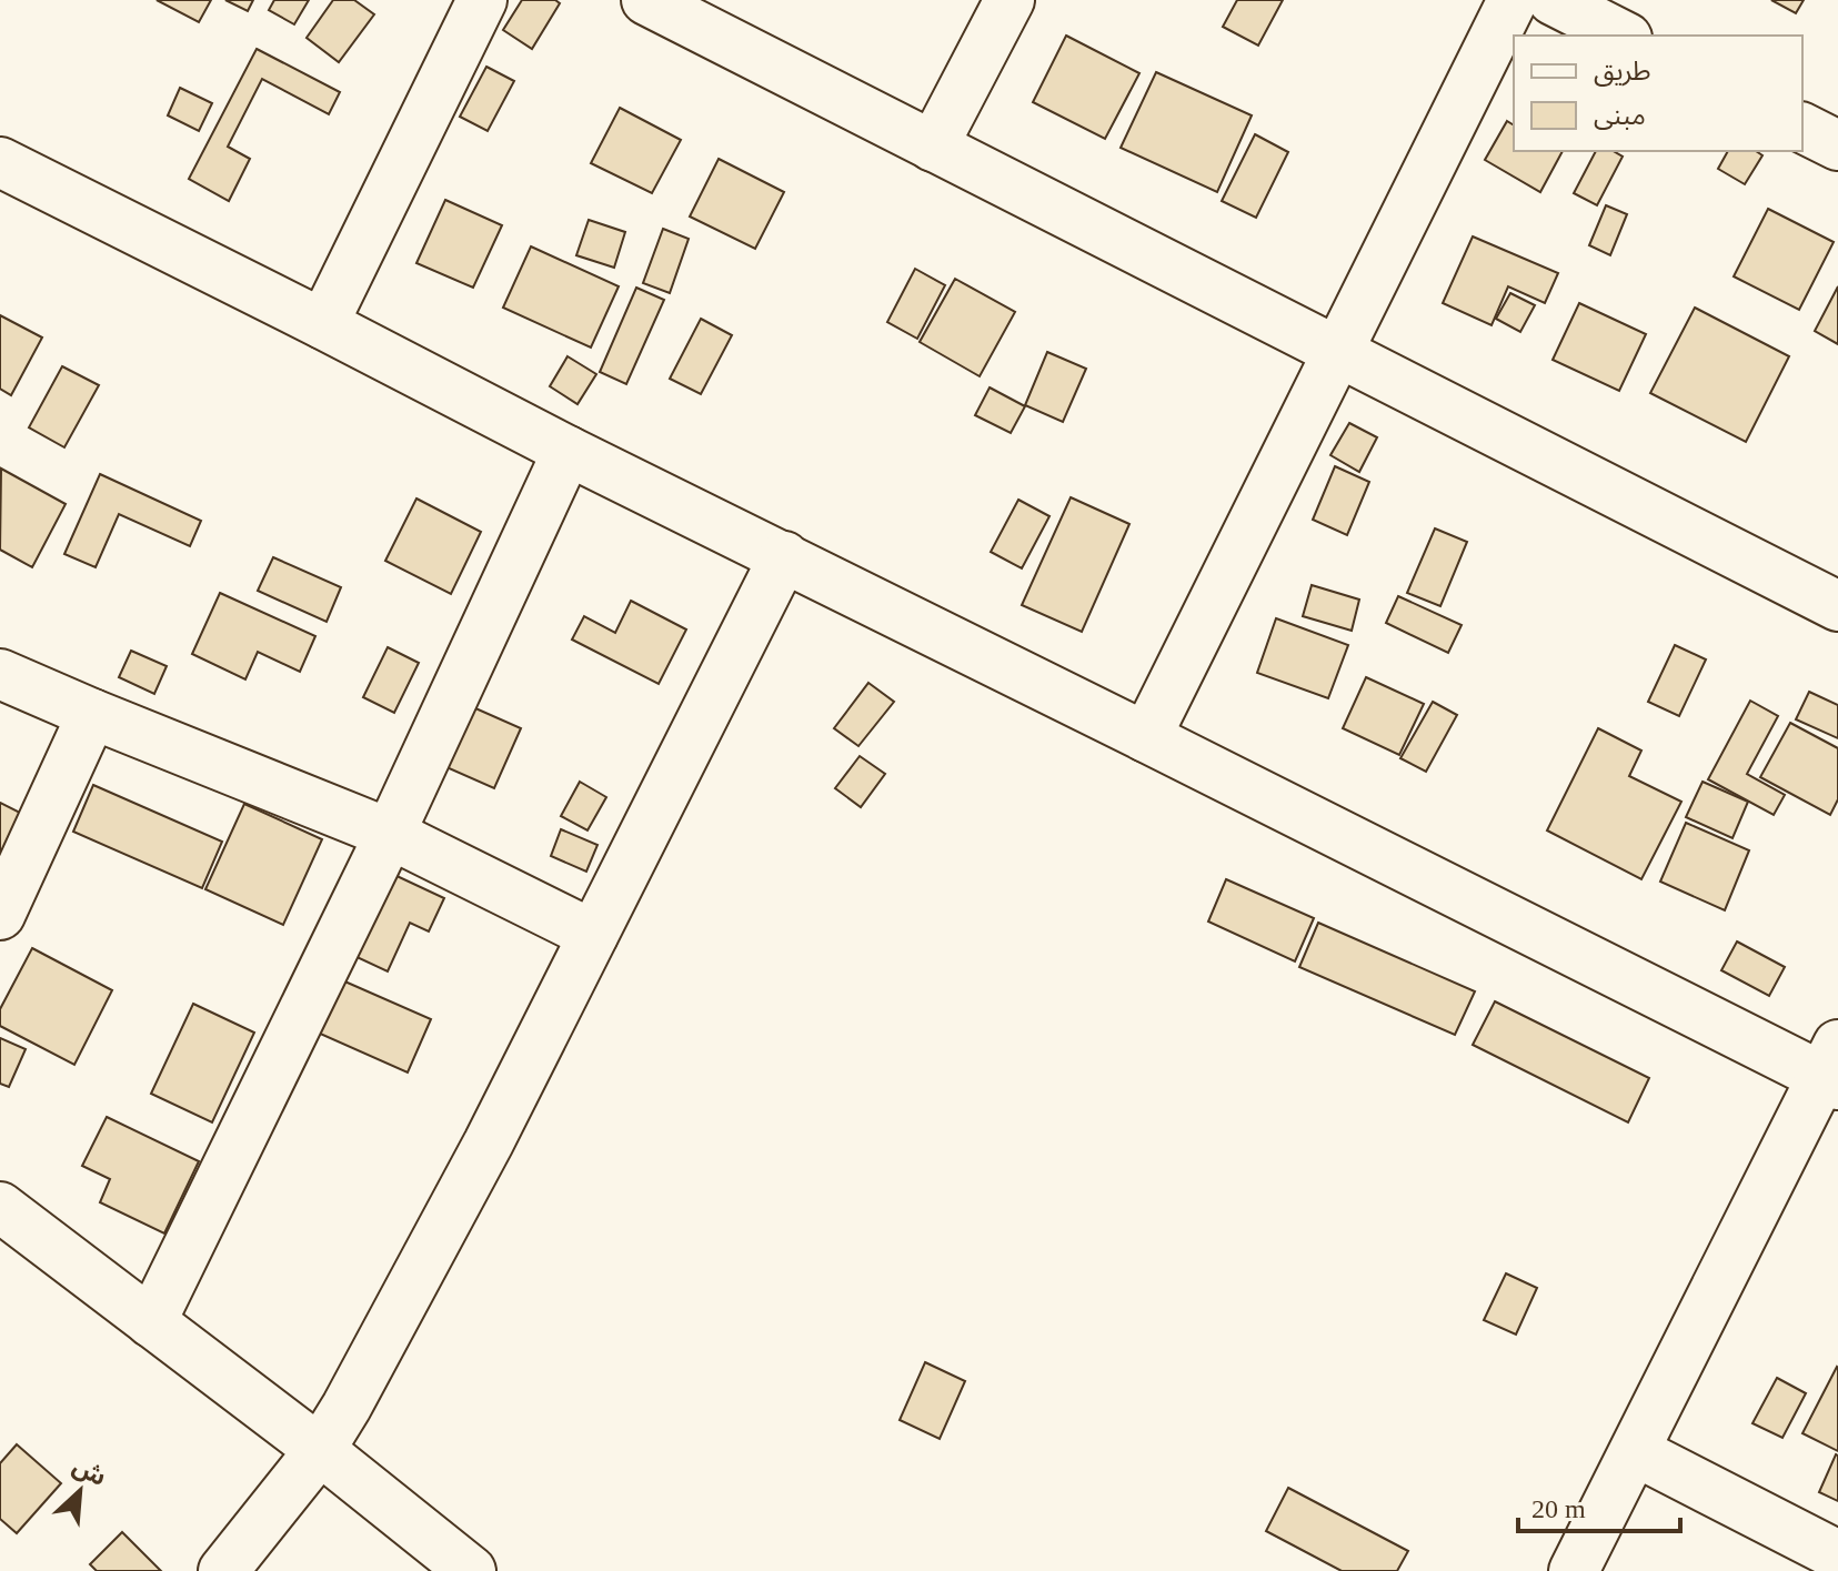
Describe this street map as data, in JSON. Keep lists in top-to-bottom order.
{
  "legend": ["طريق", "مبنى"],
  "scale_bar": "20 m",
  "north": "top right"
}
